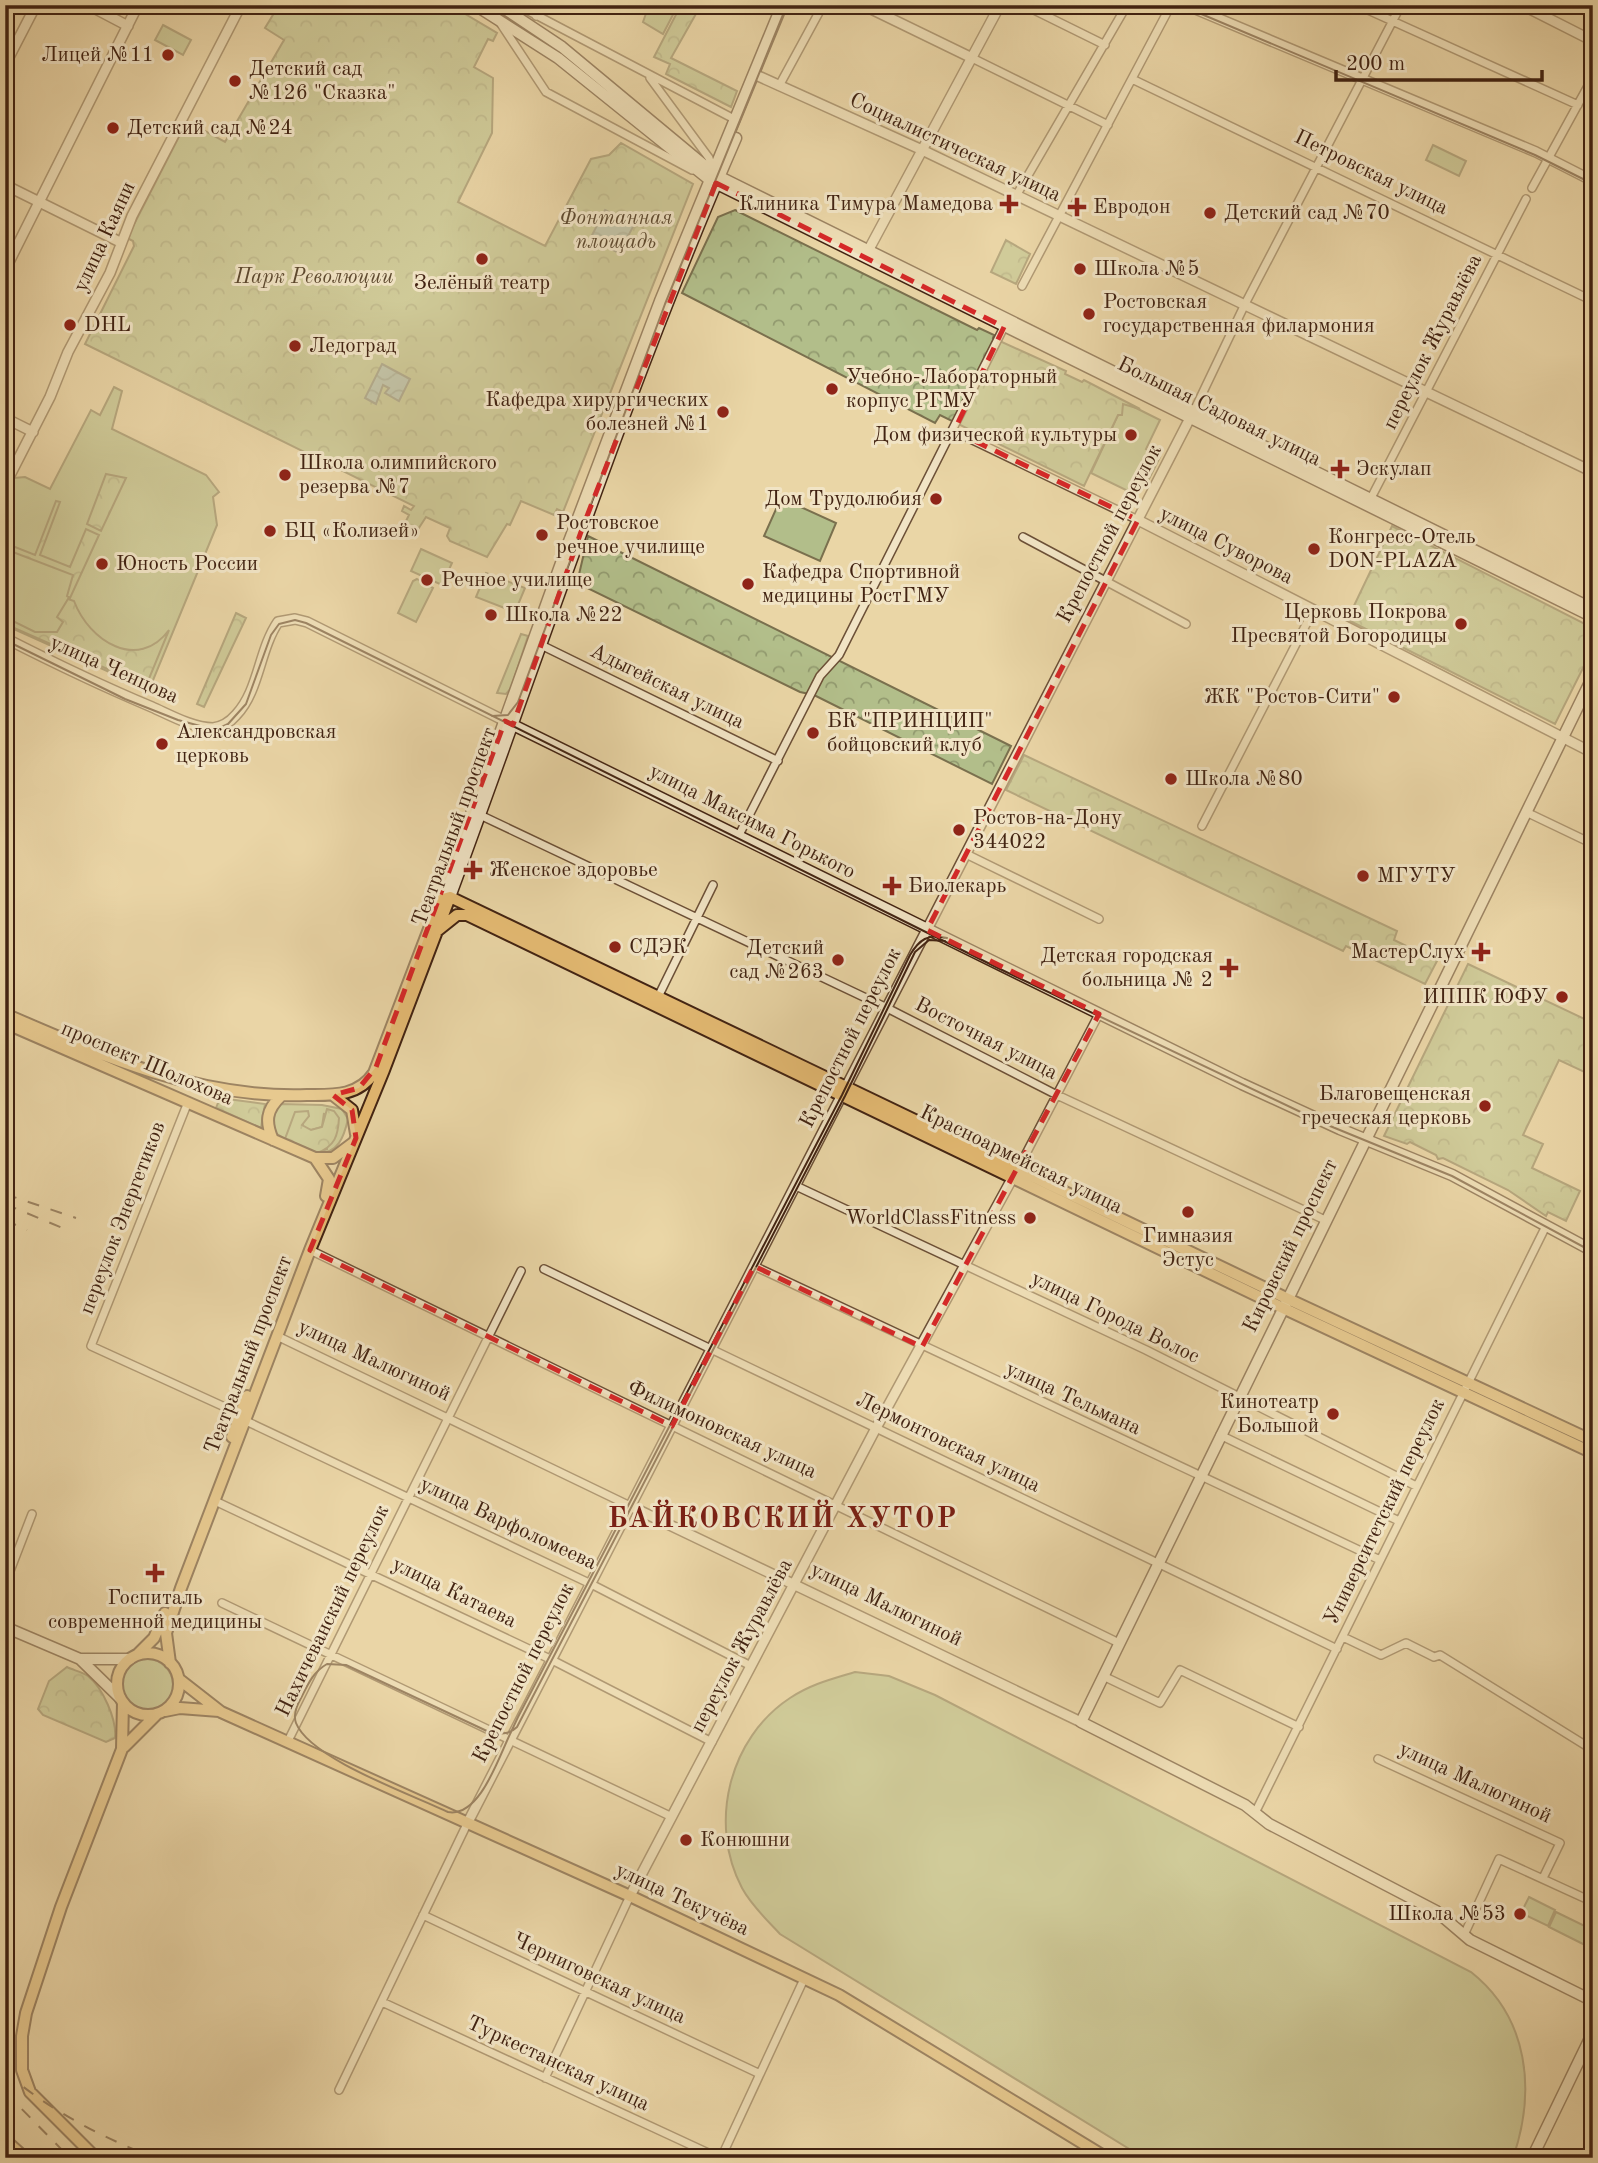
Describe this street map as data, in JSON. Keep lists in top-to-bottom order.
{
  "streets": {
    "main road": [
      "Большая Садовая улица",
      "улица Максима Горького",
      "Театральный проспект",
      "проспект Шолохова",
      "Красноармейская улица",
      "Кировский проспект",
      "улица Малюгиной",
      "улица Текучёва"
    ],
    "street": [
      "Социалистическая улица",
      "Петровская улица",
      "улица Каяни",
      "переулок Журавлёва",
      "Крепостной переулок",
      "улица Суворова",
      "улица Ченцова",
      "Адыгейская улица",
      "Восточная улица",
      "переулок Энергетиков",
      "улица Города Волос",
      "улица Тельмана",
      "Филимоновская улица",
      "Лермонтовская улица",
      "Университетский переулок",
      "улица Варфоломеева",
      "улица Катаева",
      "Нахичеванский переулок",
      "Черниговская улица",
      "Туркестанская улица"
    ]
  },
  "crossings": [
    ["Социалистическая улица", "переулок Журавлёва"],
    ["Социалистическая улица", "Крепостной переулок"],
    ["Социалистическая улица", "Театральный проспект"],
    ["Петровская улица", "переулок Журавлёва"],
    ["Петровская улица", "Крепостной переулок"],
    ["переулок Журавлёва", "Большая Садовая улица"],
    ["переулок Журавлёва", "улица Максима Горького"],
    ["переулок Журавлёва", "Восточная улица"],
    ["переулок Журавлёва", "Красноармейская улица"],
    ["переулок Журавлёва", "улица Города Волос"],
    ["переулок Журавлёва", "улица Малюгиной"],
    ["переулок Журавлёва", "улица Тельмана"],
    ["переулок Журавлёва", "Филимоновская улица"],
    ["переулок Журавлёва", "Лермонтовская улица"],
    ["переулок Журавлёва", "улица Варфоломеева"],
    ["переулок Журавлёва", "улица Катаева"],
    ["переулок Журавлёва", "улица Текучёва"],
    ["переулок Журавлёва", "Черниговская улица"],
    ["переулок Журавлёва", "Туркестанская улица"],
    ["Большая Садовая улица", "Крепостной переулок"],
    ["Большая Садовая улица", "Театральный проспект"],
    ["Крепостной переулок", "улица Суворова"],
    ["Крепостной переулок", "улица Максима Горького"],
    ["Крепостной переулок", "Восточная улица"],
    ["Крепостной переулок", "Красноармейская улица"],
    ["Крепостной переулок", "улица Города Волос"],
    ["Крепостной переулок", "улица Малюгиной"],
    ["Крепостной переулок", "улица Тельмана"],
    ["Крепостной переулок", "Филимоновская улица"],
    ["Крепостной переулок", "Лермонтовская улица"],
    ["Крепостной переулок", "улица Варфоломеева"],
    ["Крепостной переулок", "улица Катаева"],
    ["Крепостной переулок", "улица Текучёва"],
    ["Крепостной переулок", "Черниговская улица"],
    ["Крепостной переулок", "Туркестанская улица"],
    ["улица Суворова", "Кировский проспект"],
    ["улица Ченцова", "улица Максима Горького"],
    ["Адыгейская улица", "Театральный проспект"],
    ["улица Максима Горького", "Театральный проспект"],
    ["улица Максима Горького", "Кировский проспект"],
    ["улица Максима Горького", "Университетский переулок"],
    ["Театральный проспект", "Восточная улица"],
    ["Театральный проспект", "проспект Шолохова"],
    ["Театральный проспект", "Красноармейская улица"],
    ["Театральный проспект", "улица Малюгиной"],
    ["Театральный проспект", "Филимоновская улица"],
    ["Театральный проспект", "улица Варфоломеева"],
    ["Театральный проспект", "улица Катаева"],
    ["Театральный проспект", "улица Текучёва"],
    ["Восточная улица", "Кировский проспект"],
    ["проспект Шолохова", "переулок Энергетиков"],
    ["Красноармейская улица", "Кировский проспект"],
    ["Красноармейская улица", "Университетский переулок"],
    ["переулок Энергетиков", "улица Варфоломеева"],
    ["Кировский проспект", "улица Города Волос"],
    ["Кировский проспект", "улица Малюгиной"],
    ["Кировский проспект", "улица Тельмана"],
    ["Кировский проспект", "Филимоновская улица"],
    ["Кировский проспект", "Лермонтовская улица"],
    ["улица Города Волос", "Университетский переулок"],
    ["улица Малюгиной", "Университетский переулок"],
    ["улица Малюгиной", "Нахичеванский переулок"],
    ["улица Тельмана", "Университетский переулок"],
    ["Филимоновская улица", "Нахичеванский переулок"],
    ["Лермонтовская улица", "Университетский переулок"],
    ["улица Варфоломеева", "Нахичеванский переулок"],
    ["улица Катаева", "Нахичеванский переулок"],
    ["Нахичеванский переулок", "улица Текучёва"]
  ],
  "districts": ["БАЙКОВСКИЙ ХУТОР"],
  "parks": ["Фонтанная площадь", "Парк Революции"],
  "places": {
    "other": [
      "Лицей №11",
      "Детский сад №126 \"Сказка\"",
      "Детский сад №24",
      "Детский сад №70",
      "Зелёный театр",
      "Школа №5",
      "Ростовская государственная филармония",
      "DHL",
      "Ледоград",
      "Учебно-Лабораторный корпус РГМУ",
      "Кафедра хирургических болезней №1",
      "Дом физической культуры",
      "Школа олимпийского резерва №7",
      "Дом Трудолюбия",
      "БЦ «Колизей»",
      "Ростовское речное училище",
      "Конгресс-Отель DON-PLAZA",
      "Юность России",
      "Речное училище",
      "Кафедра Спортивной медицины РостГМУ",
      "Школа №22",
      "Церковь Покрова Пресвятой Богородицы",
      "ЖК \"Ростов-Сити\"",
      "БК \"ПРИНЦИП\" бойцовский клуб",
      "Александровская церковь",
      "Школа №80",
      "Ростов-на-Дону 344022",
      "МГУТУ",
      "СДЭК",
      "Детский сад №263",
      "ИППК ЮФУ",
      "Благовещенская греческая церковь",
      "Гимназия Эстус",
      "WorldClassFitness",
      "Кинотеатр Большой",
      "Конюшни",
      "Школа №53"
    ],
    "health": [
      "Клиника Тимура Мамедова",
      "Евродон",
      "Эскулап",
      "Женское здоровье",
      "Биолекарь",
      "МастерСлух",
      "Детская городская больница № 2",
      "Госпиталь современной медицины"
    ]
  },
  "scale_bar": "200 m"
}
